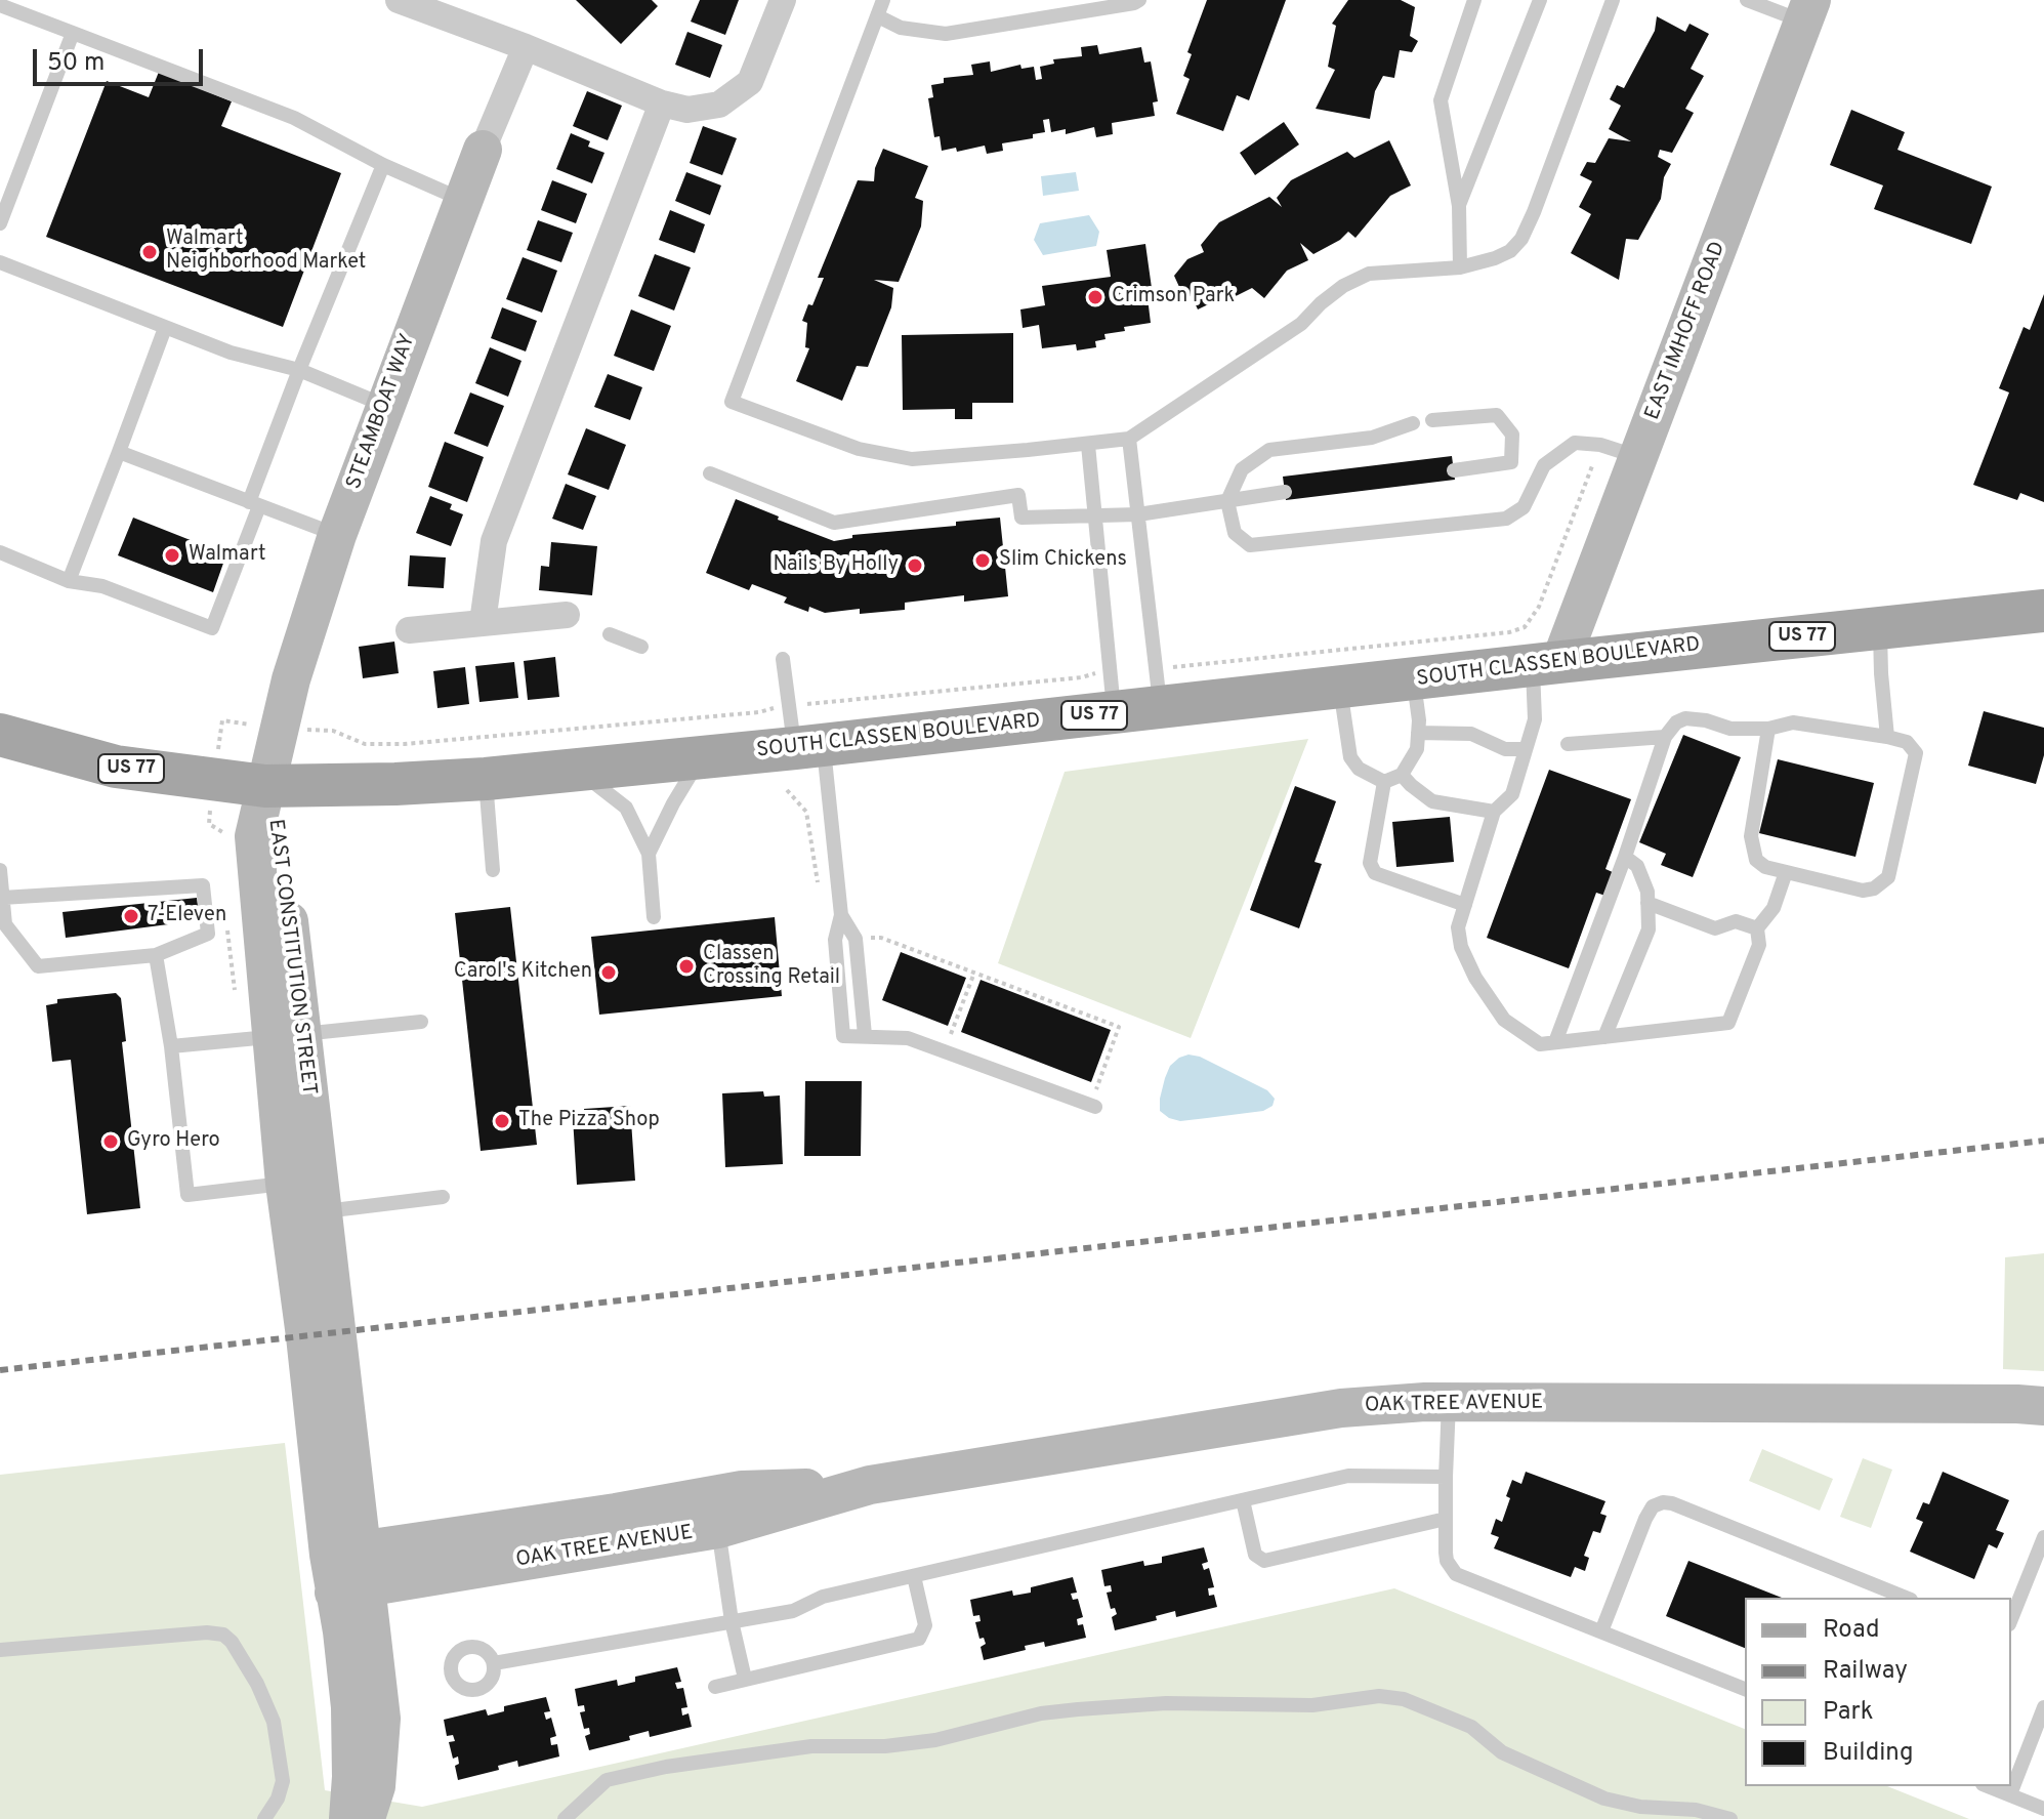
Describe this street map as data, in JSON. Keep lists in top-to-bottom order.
{
  "streets": {
    "main road": ["US 77", "SOUTH CLASSEN BOULEVARD"],
    "street": [
      "EAST IMHOFF ROAD",
      "STEAMBOAT WAY",
      "EAST CONSTITUTION STREET",
      "OAK TREE AVENUE"
    ]
  },
  "crossings": [
    ["EAST IMHOFF ROAD", "SOUTH CLASSEN BOULEVARD"],
    ["STEAMBOAT WAY", "SOUTH CLASSEN BOULEVARD"],
    ["STEAMBOAT WAY", "EAST CONSTITUTION STREET"],
    ["SOUTH CLASSEN BOULEVARD", "EAST CONSTITUTION STREET"],
    ["EAST CONSTITUTION STREET", "OAK TREE AVENUE"]
  ],
  "places": [
    "Walmart Neighborhood Market",
    "Crimson Park",
    "Walmart",
    "Slim Chickens",
    "Nails By Holly",
    "7-Eleven",
    "Classen Crossing Retail",
    "Carol's Kitchen",
    "The Pizza Shop",
    "Gyro Hero"
  ],
  "legend": [
    "Road",
    "Railway",
    "Park",
    "Building"
  ],
  "scale_bar": "50 m"
}
